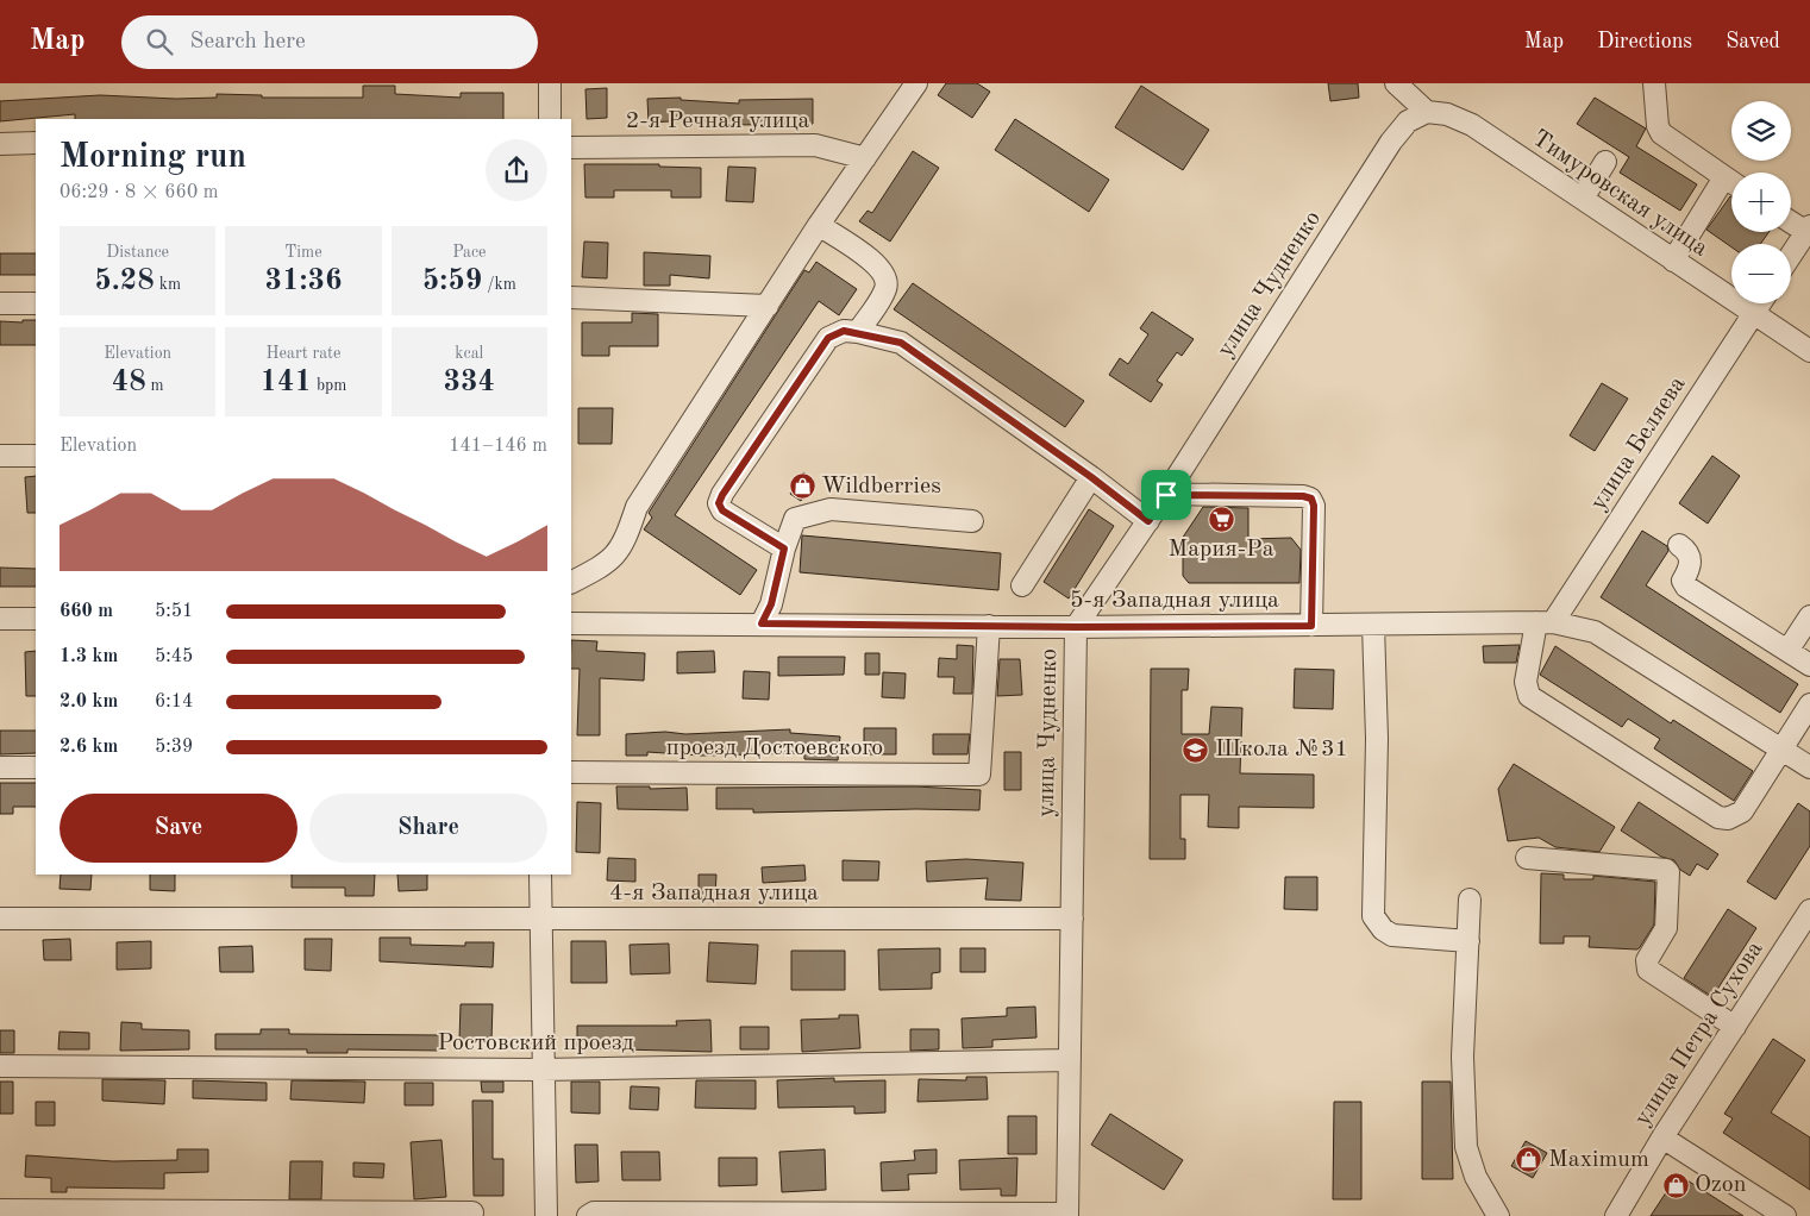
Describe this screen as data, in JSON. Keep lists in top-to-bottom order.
{
  "streets": {
    "street": [
      "2-я Речная улица",
      "Тимуровская улица",
      "улица Чудненко",
      "улица Беляева",
      "5-я Западная улица",
      "проезд Достоевского",
      "4-я Западная улица",
      "улица Петра Сухова",
      "Ростовский проезд"
    ]
  },
  "crossings": [
    ["Тимуровская улица", "улица Чудненко"],
    ["Тимуровская улица", "улица Беляева"],
    ["улица Чудненко", "5-я Западная улица"],
    ["улица Чудненко", "4-я Западная улица"],
    ["улица Чудненко", "Ростовский проезд"],
    ["улица Беляева", "5-я Западная улица"],
    ["5-я Западная улица", "проезд Достоевского"]
  ],
  "places": {
    "shop": ["Wildberries", "Maximum", "Ozon"],
    "supermarket": ["Мария-Ра"],
    "school or university": ["Школа №31"]
  },
  "page": {
    "header": "Map",
    "search": "Search here",
    "nav": ["Map", "Directions", "Saved"],
    "map_buttons": ["+", "−"],
    "heading": ["Morning run", "06:29 · 8 × 660 m"],
    "stats": [
      ["Distance", "5.28 km"],
      ["Time", "31:36"],
      ["Pace", "5:59 /km"],
      ["Elevation", "48 m"],
      ["Heart rate", "141 bpm"],
      ["kcal", "334"]
    ],
    "chart": ["Elevation", "141–146 m"],
    "list": [
      {
        "name": "660 m",
        "note": "5:51"
      },
      {
        "name": "1.3 km",
        "note": "5:45"
      },
      {
        "name": "2.0 km",
        "note": "6:14"
      },
      {
        "name": "2.6 km",
        "note": "5:39"
      }
    ],
    "buttons": ["Save", "Share"]
  }
}
